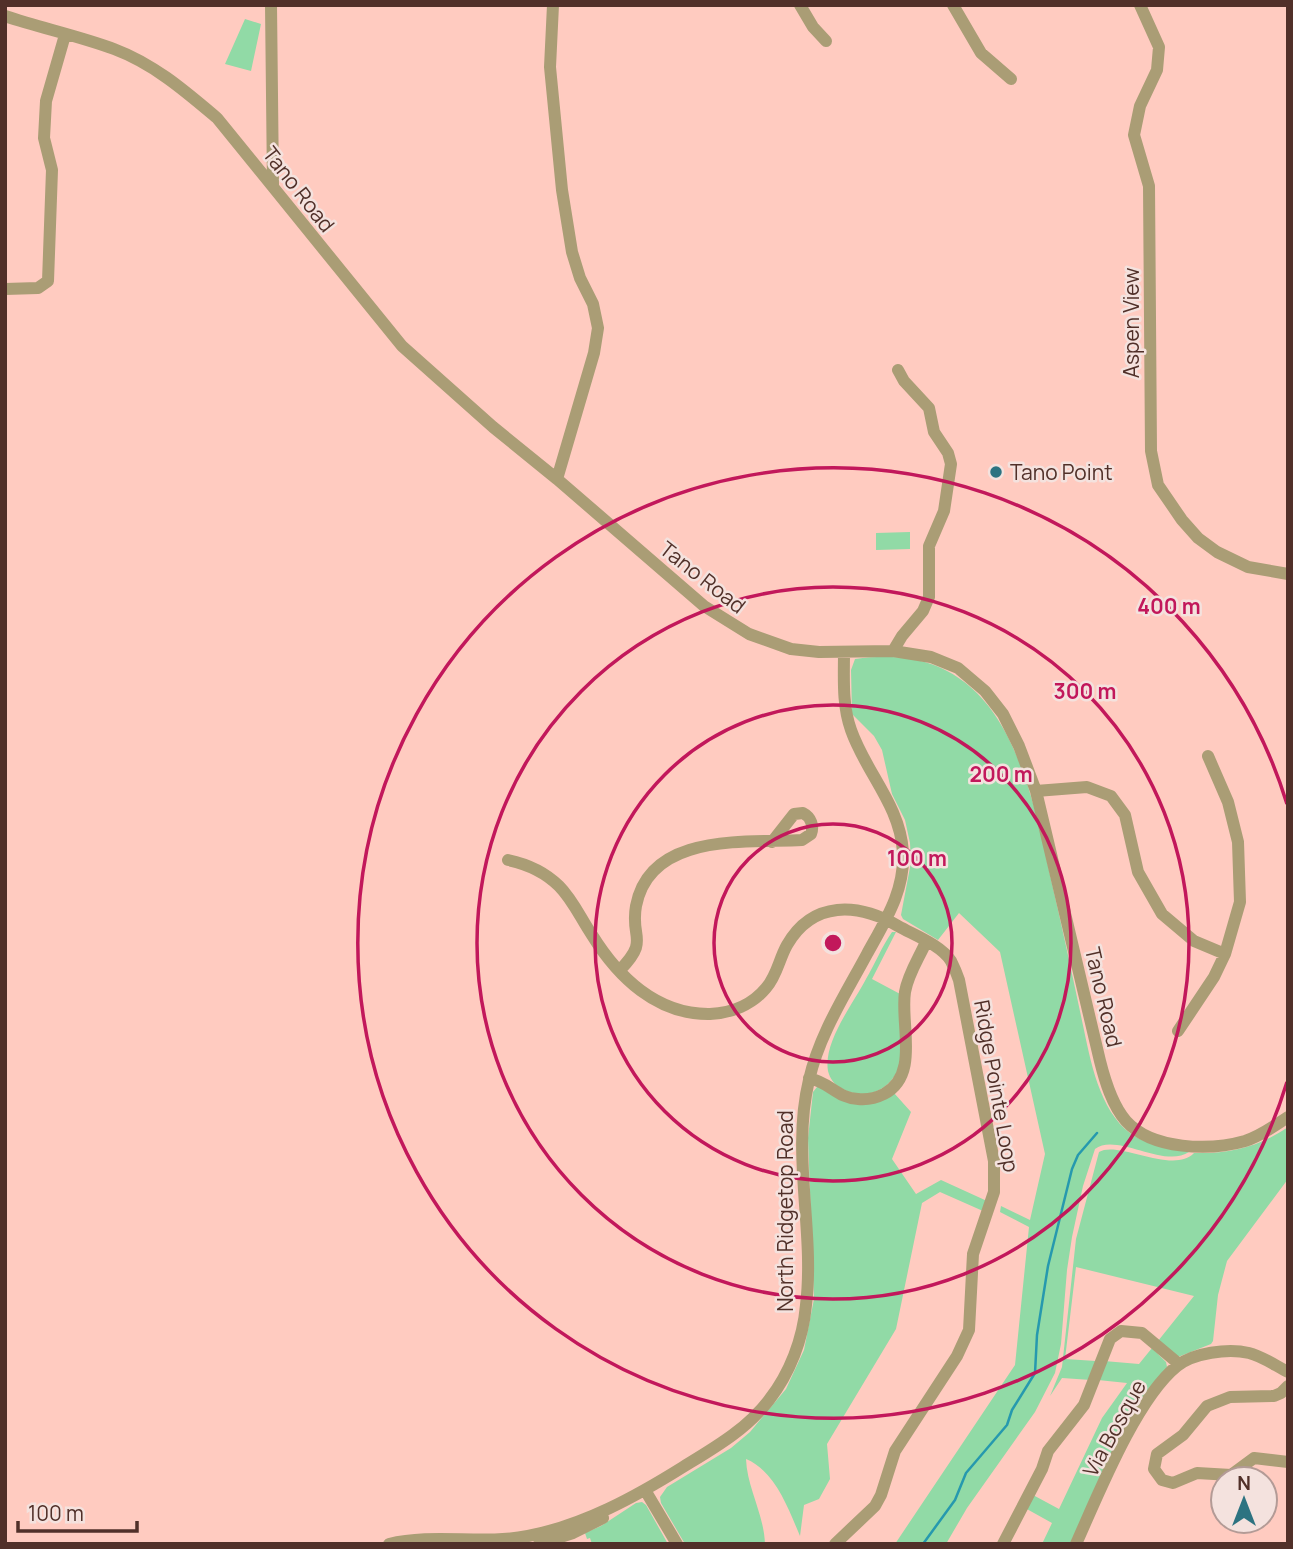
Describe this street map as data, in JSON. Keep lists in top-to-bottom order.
{
  "streets": {
    "street": [
      "Tano Road",
      "Aspen View",
      "Ridge Pointe Loop",
      "North Ridgetop Road",
      "Via Bosque"
    ]
  },
  "crossings": [
    ["Tano Road", "North Ridgetop Road"],
    ["Ridge Pointe Loop", "North Ridgetop Road"]
  ],
  "places": ["Tano Point"],
  "scale_bar": "100 m",
  "north": "top",
  "rings": [
    "400 m",
    "300 m",
    "200 m",
    "100 m"
  ]
}
